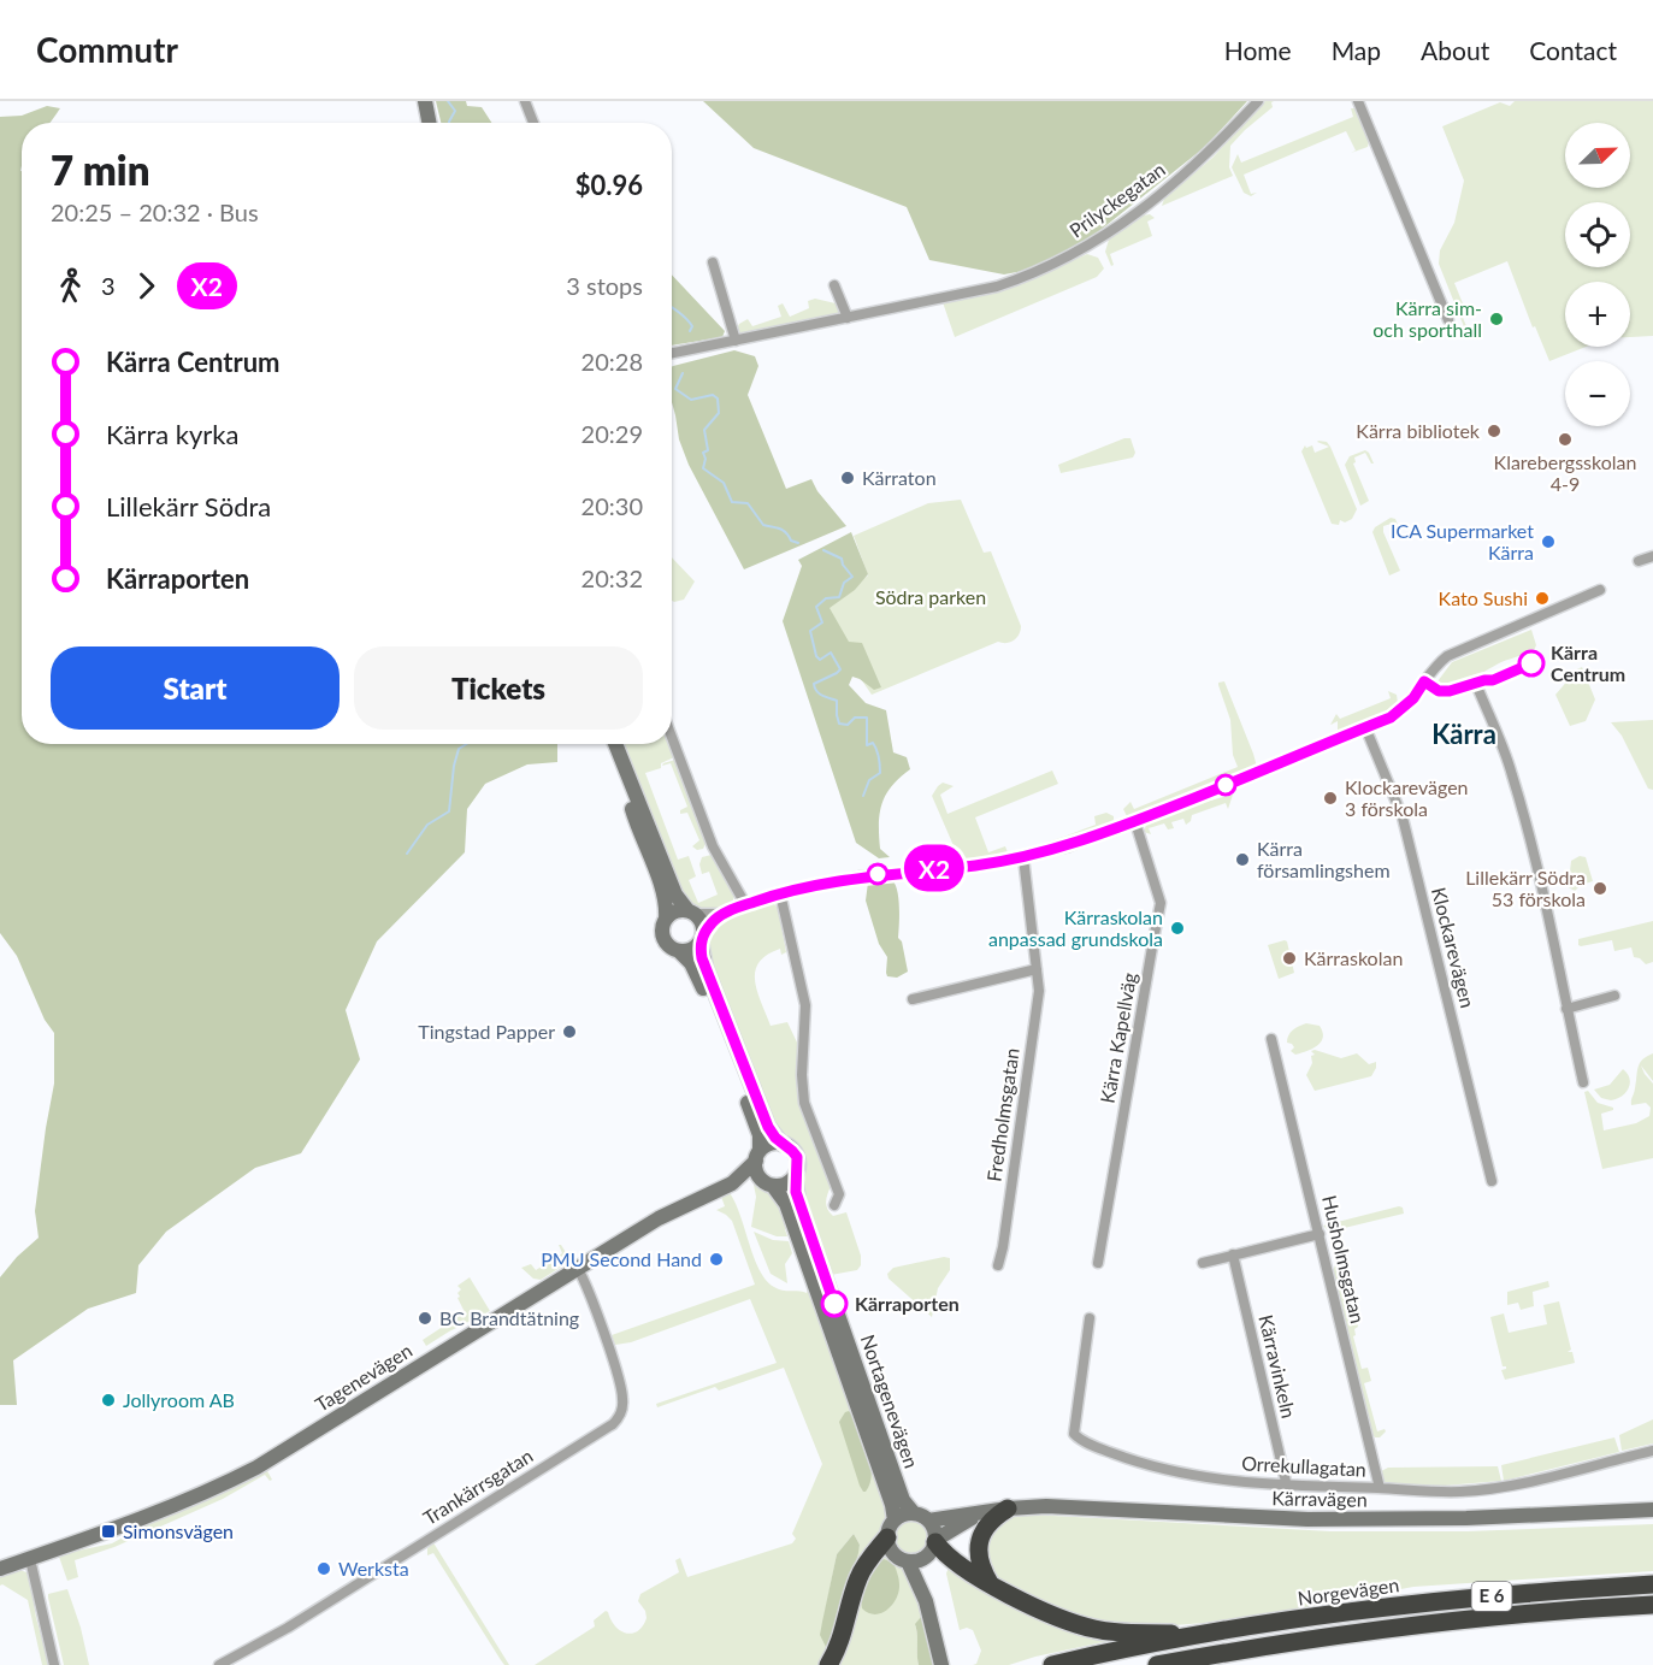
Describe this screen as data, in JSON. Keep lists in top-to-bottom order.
{
  "streets": {
    "highway": ["Norgevägen", "E 6"],
    "street": [
      "Prilyckegatan",
      "Klockarevägen",
      "Kärra Kapellväg",
      "Fredholmsgatan",
      "Husholmsgatan",
      "Kärravinkeln",
      "Tagenevägen",
      "Nortagenevägen",
      "Orrekullagatan",
      "Trankärrsgatan",
      "Kärravägen"
    ]
  },
  "crossings": [
    ["Husholmsgatan", "Orrekullagatan"],
    ["Kärravinkeln", "Orrekullagatan"],
    ["Tagenevägen", "Nortagenevägen"],
    ["Tagenevägen", "Trankärrsgatan"],
    ["Nortagenevägen", "Kärravägen"]
  ],
  "districts": ["Kärra"],
  "parks": ["Södra parken"],
  "places": {
    "other": [
      "Kärra sim- och sporthall",
      "Kärra bibliotek",
      "Klarebergsskolan 4-9",
      "Kärraton",
      "ICA Supermarket Kärra",
      "Kato Sushi",
      "Kärra Centrum",
      "Klockarevägen 3 förskola",
      "Kärra församlingshem",
      "Lillekärr Södra 53 förskola",
      "Kärraskolan anpassad grundskola",
      "Kärraskolan",
      "Tingstad Papper",
      "PMU Second Hand",
      "Kärraporten",
      "BC Brandtätning",
      "Jollyroom AB",
      "Werksta"
    ],
    "transit": ["Simonsvägen"]
  },
  "lines": ["bus line X2"],
  "north": "top right",
  "page": {
    "header": "Commutr",
    "nav": [
      "Home",
      "Map",
      "About",
      "Contact"
    ],
    "on_map": "X2",
    "map_buttons": ["+", "−"],
    "heading": ["7 min", "20:25 – 20:32 · Bus", "$0.96"],
    "legs": ["3", "X2", "3 stops"],
    "list": [
      {
        "name": "Kärra Centrum",
        "value": "20:28"
      },
      {
        "name": "Kärra kyrka",
        "value": "20:29"
      },
      {
        "name": "Lillekärr Södra",
        "value": "20:30"
      },
      {
        "name": "Kärraporten",
        "value": "20:32"
      }
    ],
    "buttons": ["Start", "Tickets"]
  }
}
